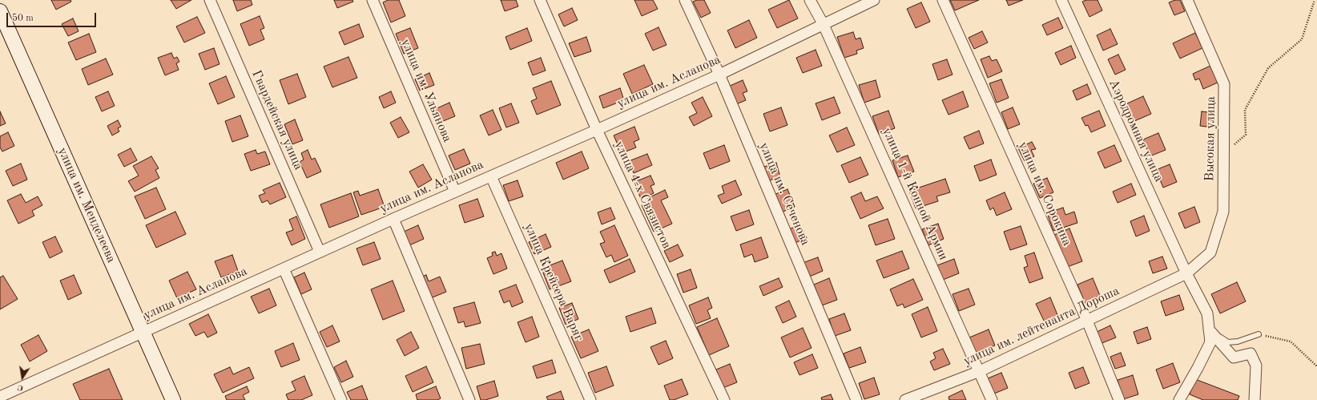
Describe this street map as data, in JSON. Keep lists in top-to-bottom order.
{
  "streets": {
    "main road": ["улица им. Менделеева"],
    "street": [
      "улица им. Асланова",
      "улица им. Ульянова",
      "Гвардейская улица",
      "Аэродромная улица",
      "Высокая улица",
      "улица им. Сеченова",
      "улица 1-й Конной Армии",
      "улица им. Сорокина",
      "улица 4-х Связистов",
      "улица Крейсера Варяг",
      "улица им. лейтенанта Дороша"
    ]
  },
  "crossings": [
    ["улица им. Асланова", "улица им. Ульянова"],
    ["улица им. Асланова", "Гвардейская улица"],
    ["улица им. Асланова", "улица им. Сеченова"],
    ["улица им. Асланова", "улица 1-й Конной Армии"],
    ["улица им. Асланова", "улица 4-х Связистов"],
    ["улица им. Асланова", "улица им. Менделеева"],
    ["улица им. Асланова", "улица Крейсера Варяг"],
    ["Аэродромная улица", "Высокая улица"],
    ["Аэродромная улица", "улица им. лейтенанта Дороша"],
    ["Высокая улица", "улица им. лейтенанта Дороша"],
    ["улица 1-й Конной Армии", "улица им. лейтенанта Дороша"],
    ["улица им. Сорокина", "улица им. лейтенанта Дороша"]
  ],
  "scale_bar": "50 m",
  "north": "bottom"
}
